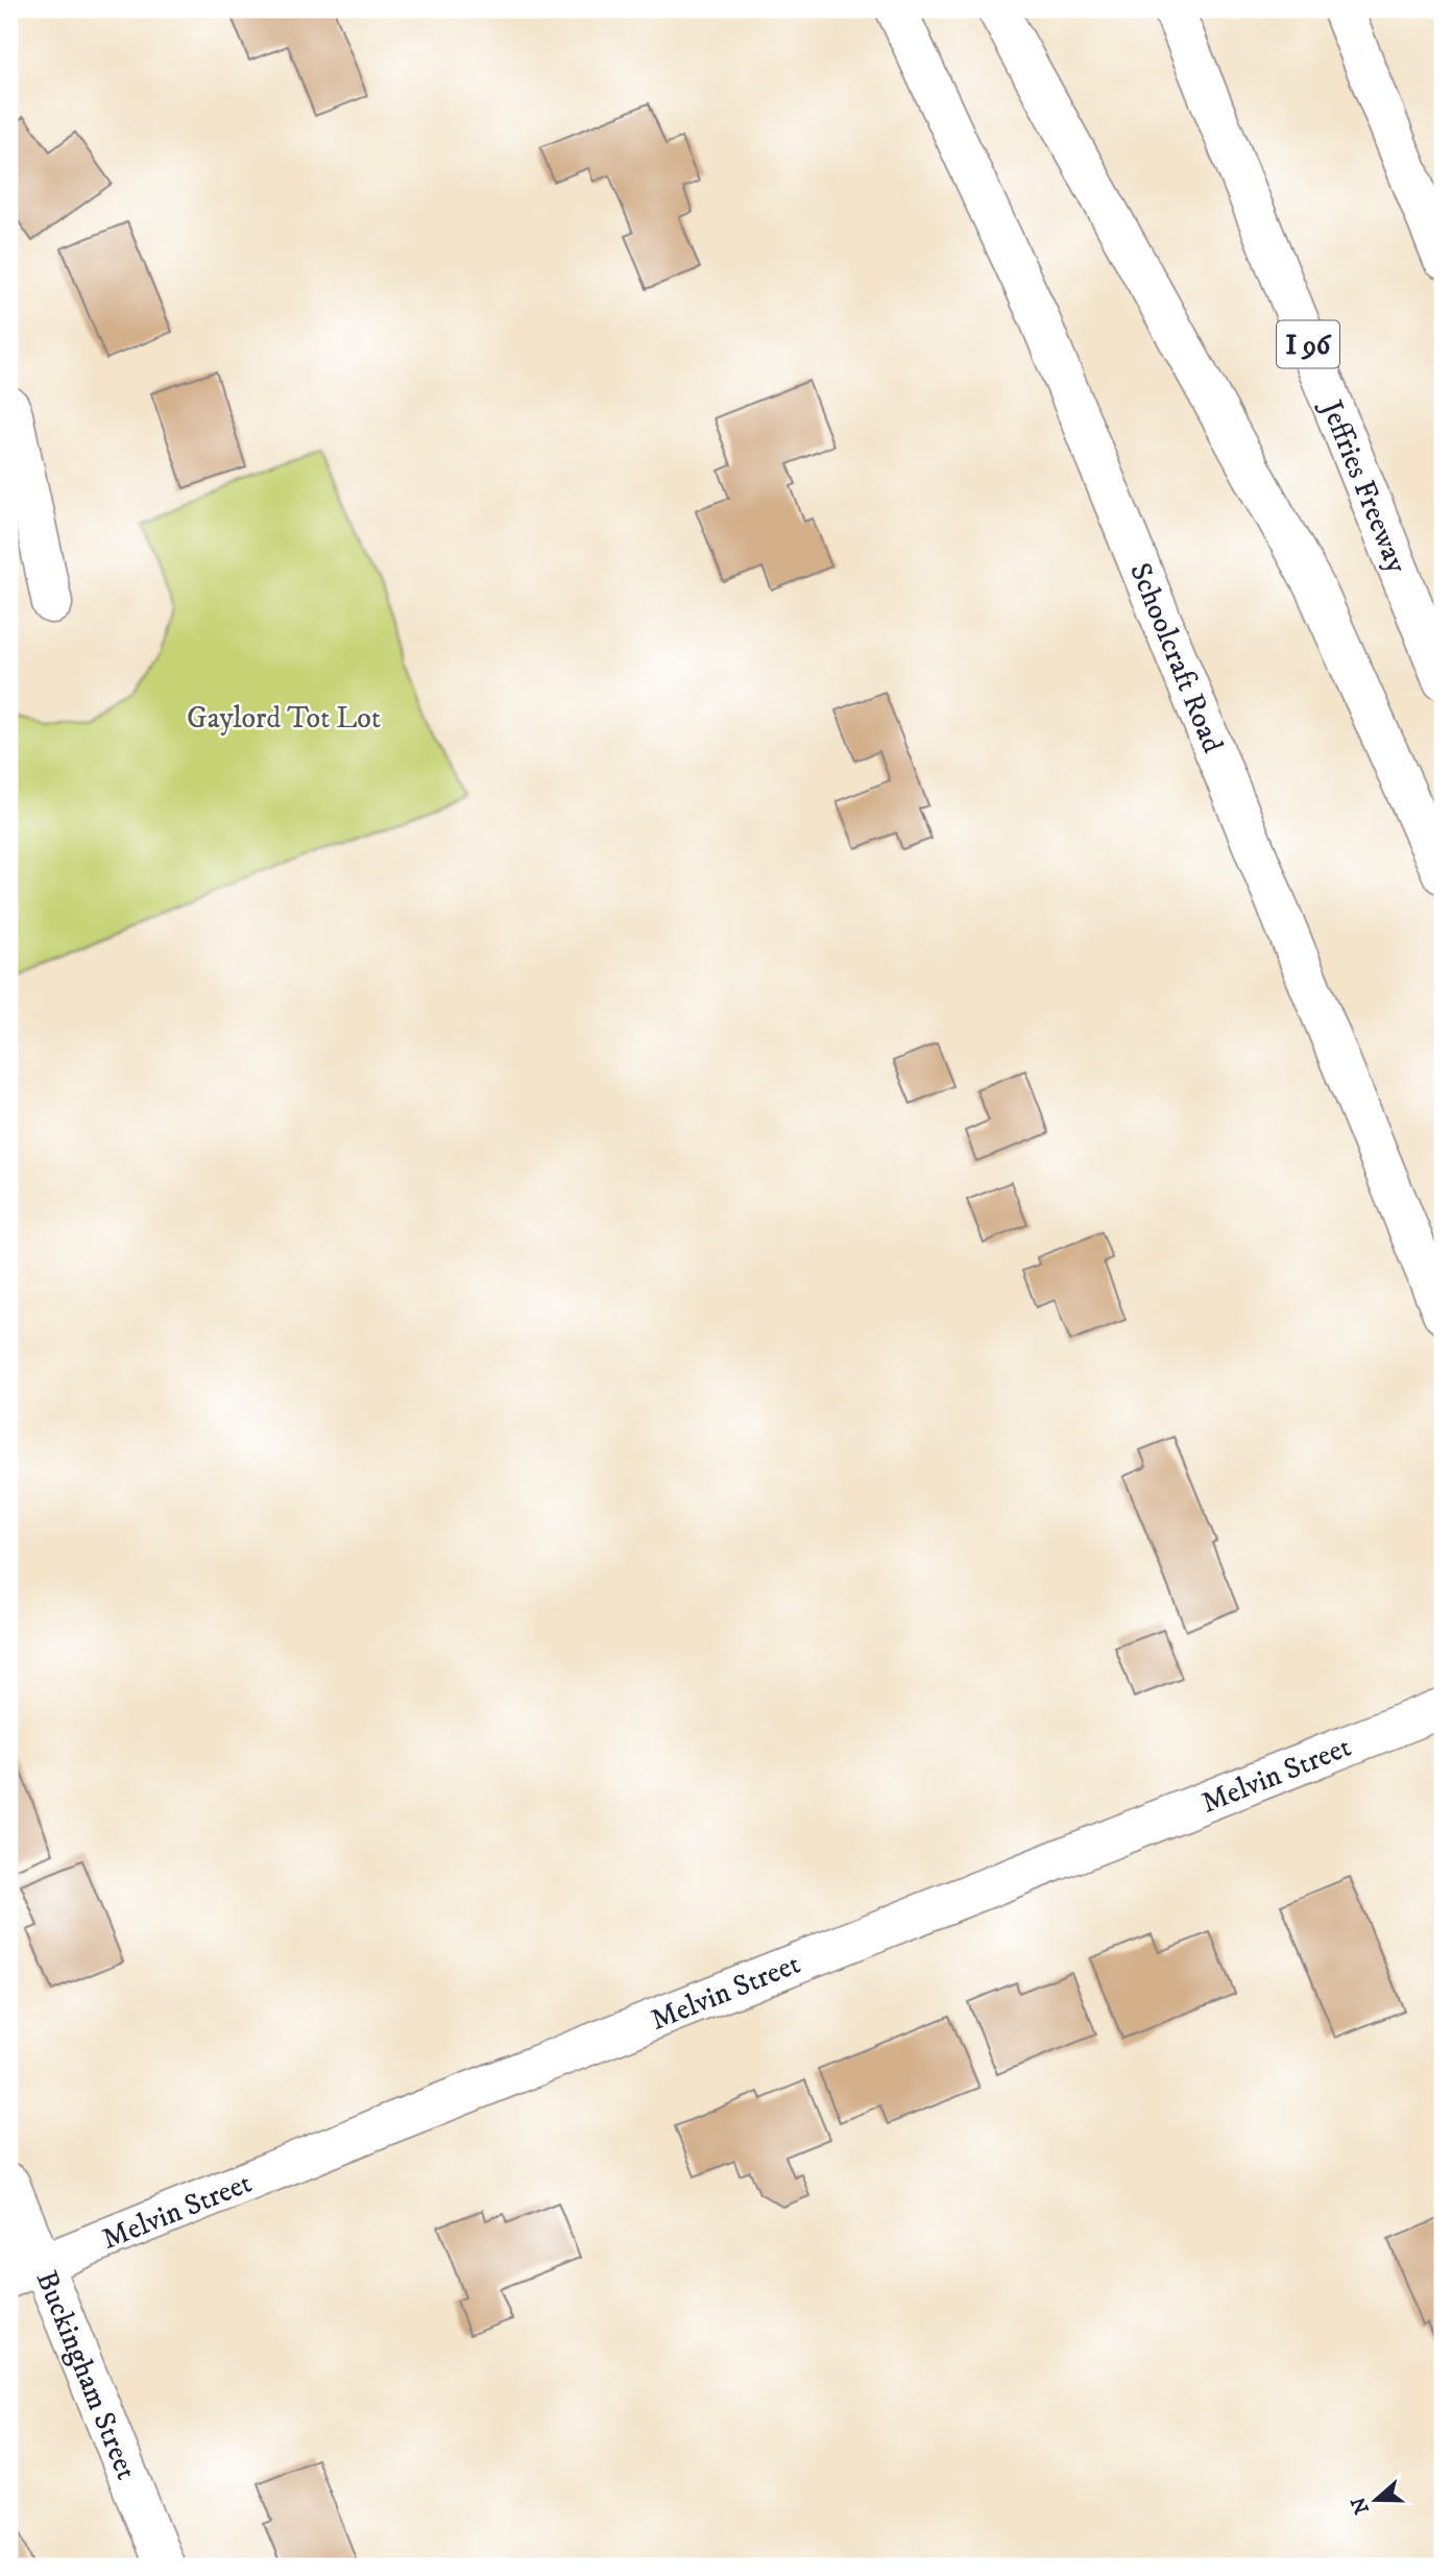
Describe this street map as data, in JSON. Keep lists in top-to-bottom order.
{
  "streets": {
    "main road": [
      "I 96",
      "Jeffries Freeway",
      "Schoolcraft Road",
      "Melvin Street",
      "Buckingham Street"
    ]
  },
  "crossings": [
    ["Melvin Street", "Buckingham Street"]
  ],
  "parks": ["Gaylord Tot Lot"],
  "north": "left"
}
